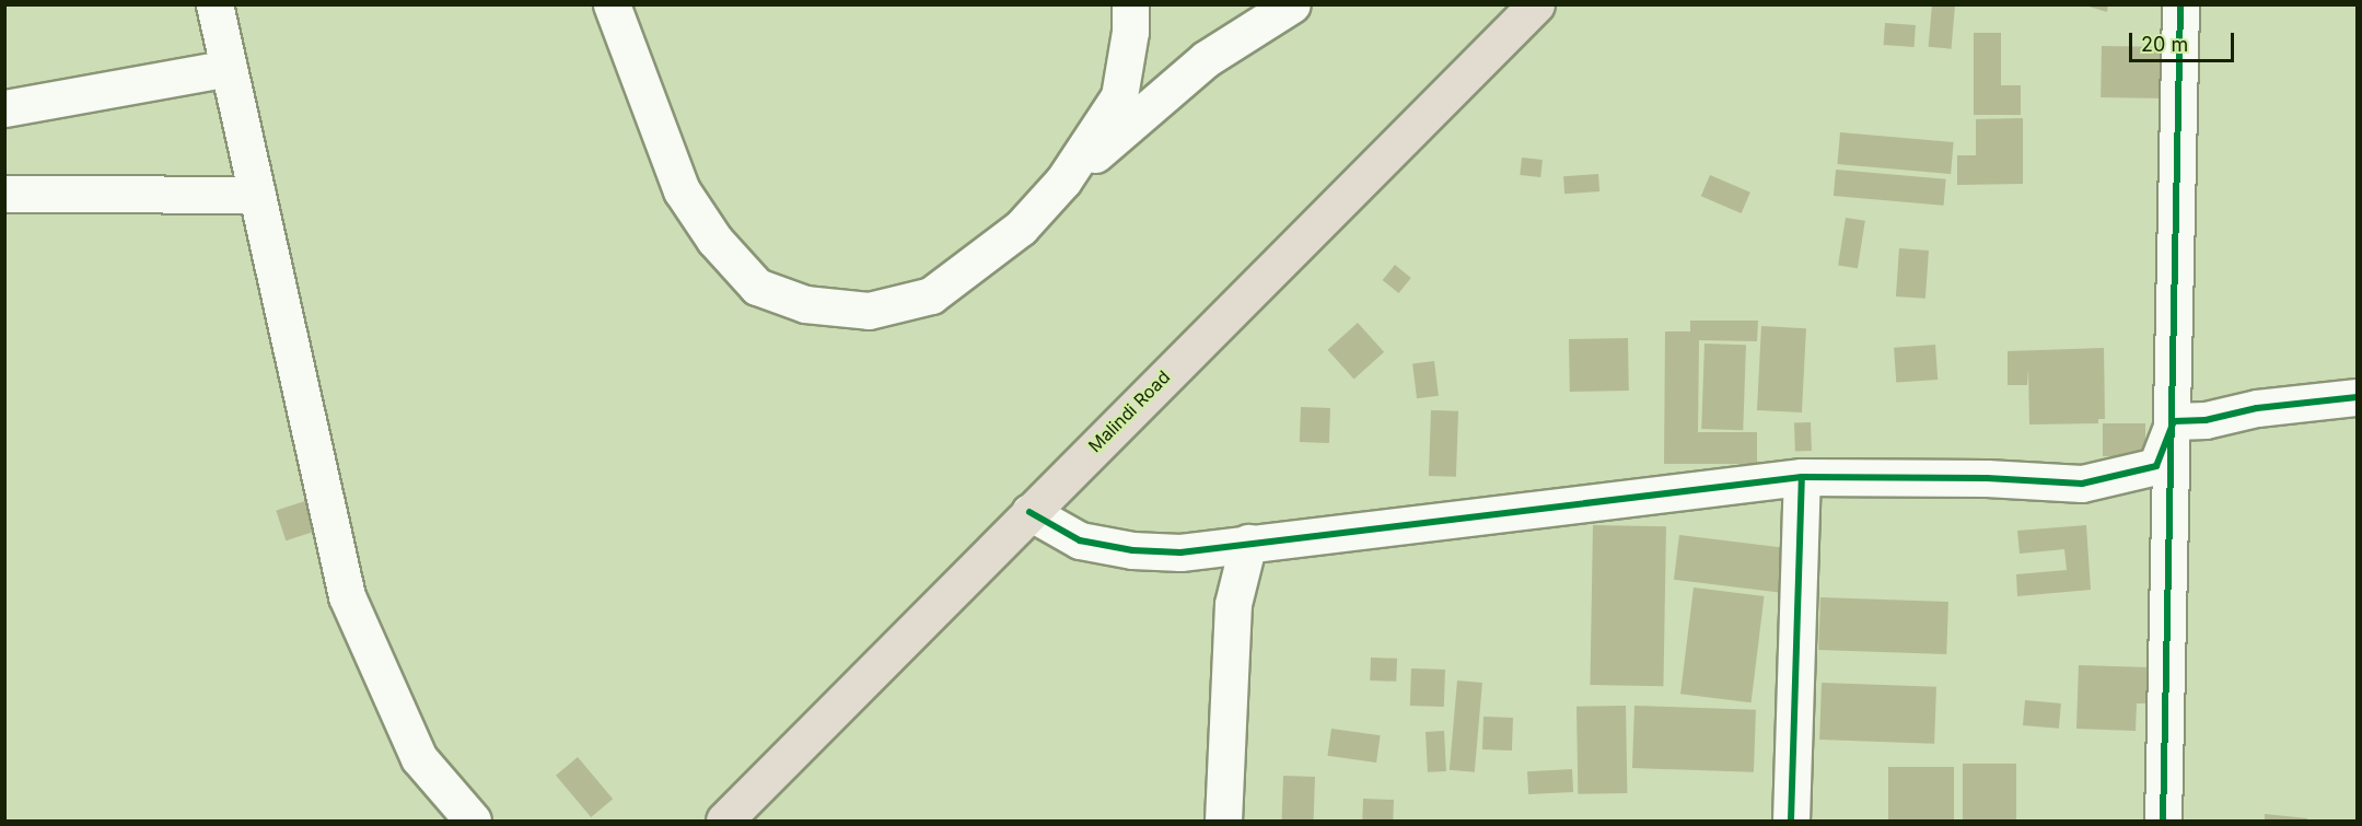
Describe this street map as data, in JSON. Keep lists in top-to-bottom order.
{
  "streets": {
    "highway": ["Malindi Road"]
  },
  "scale_bar": "20 m"
}
